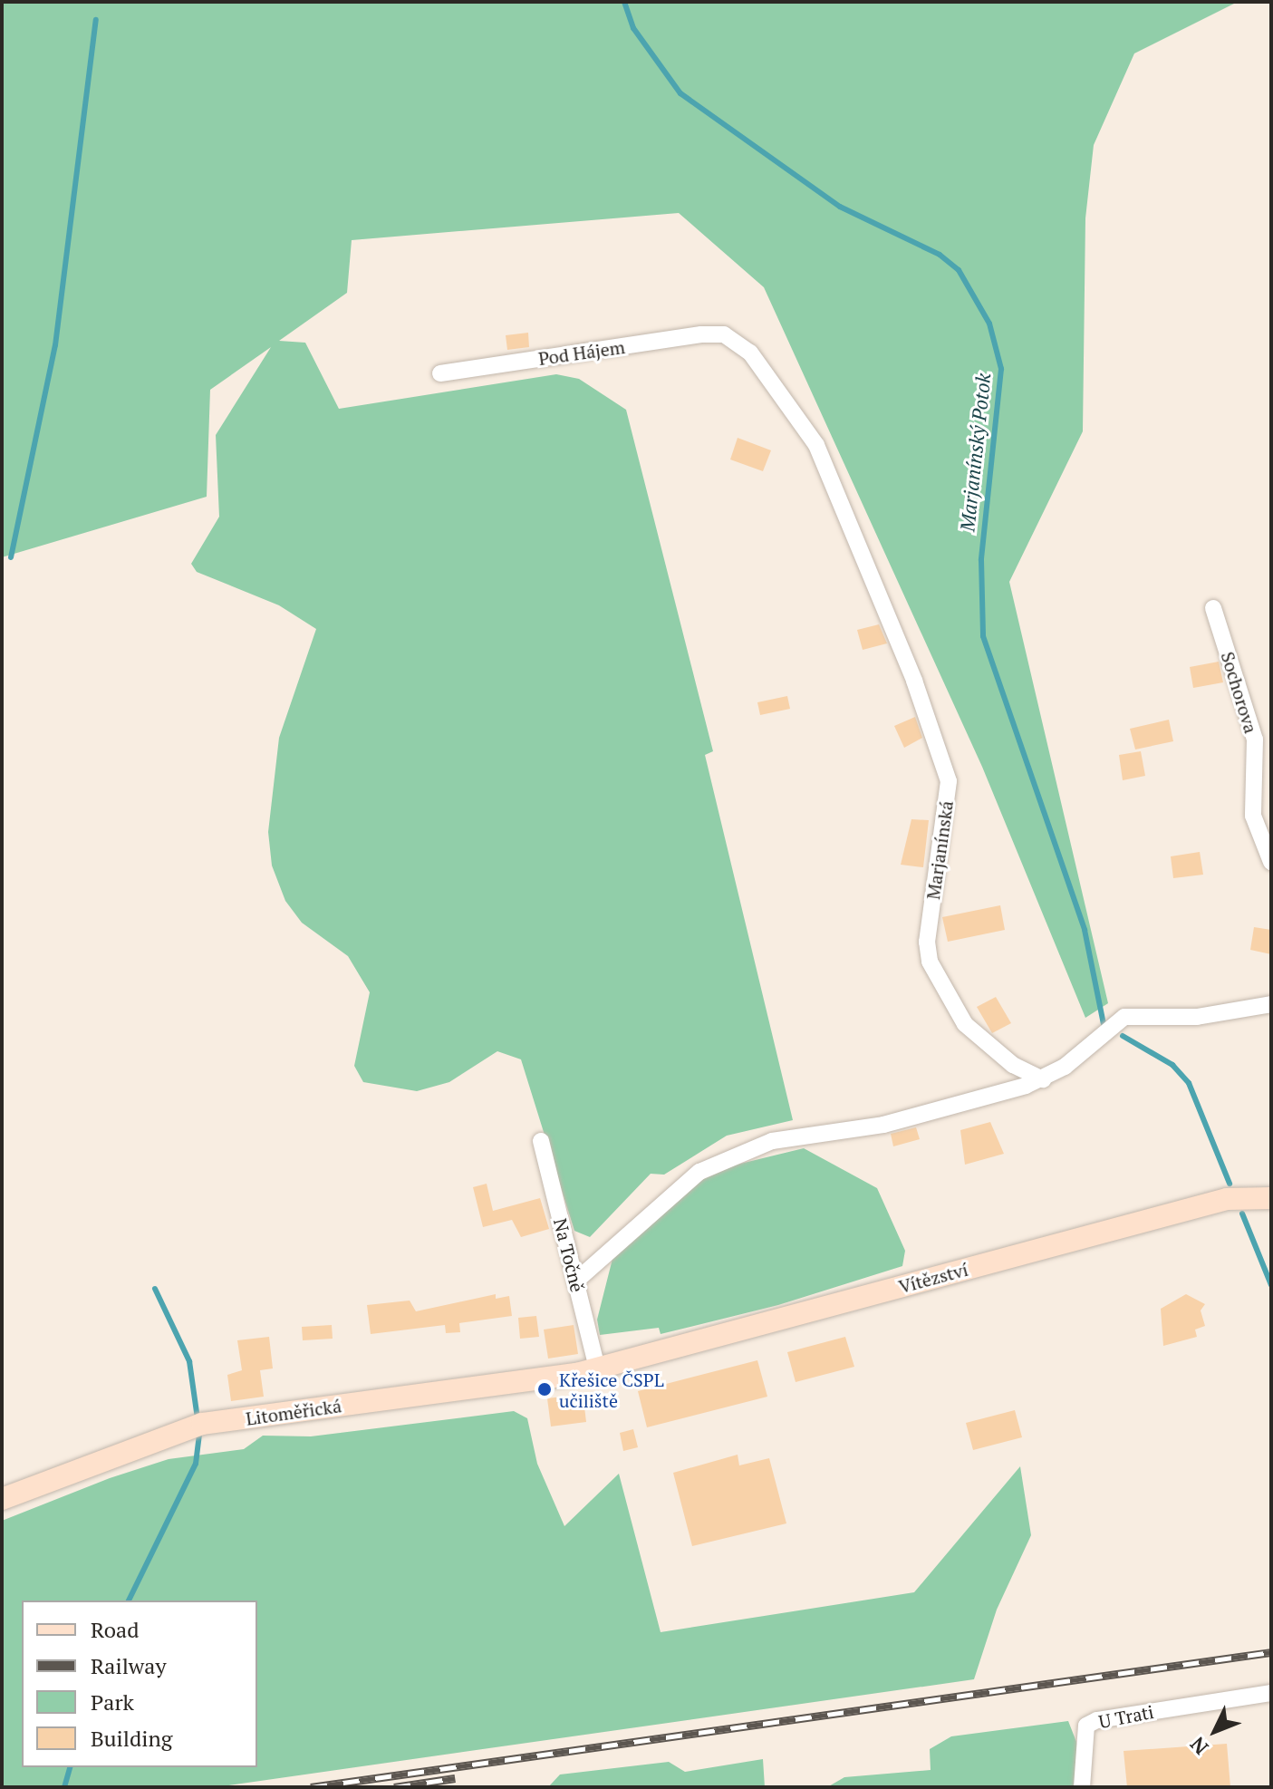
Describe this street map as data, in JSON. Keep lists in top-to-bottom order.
{
  "streets": {
    "main road": ["Vítězství", "Litoměřická"],
    "street": [
      "Pod Hájem",
      "Sochorova",
      "Marjanínská",
      "Na Točně",
      "U Trati"
    ]
  },
  "crossings": [
    ["Pod Hájem", "Marjanínská"],
    ["Na Točně", "Vítězství"],
    ["Na Točně", "Litoměřická"],
    ["Vítězství", "Litoměřická"]
  ],
  "water": ["Marjanínský Potok"],
  "places": ["Křešice ČSPL učiliště"],
  "legend": [
    "Road",
    "Railway",
    "Park",
    "Building"
  ],
  "north": "bottom left"
}
